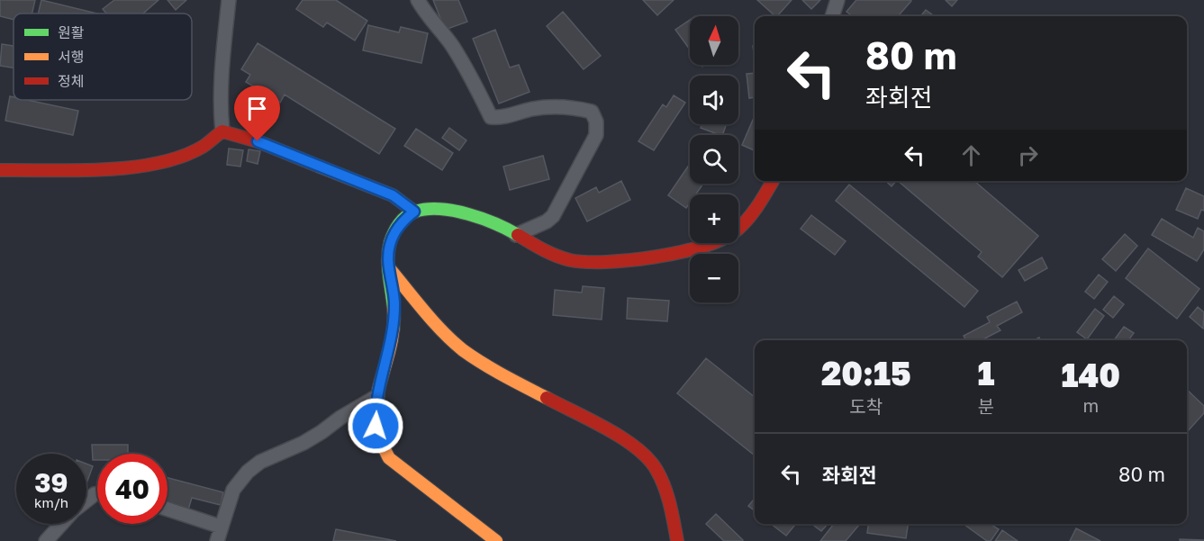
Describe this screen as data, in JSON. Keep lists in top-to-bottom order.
{
  "legend": ["원활", "서행", "정체"],
  "north": "top",
  "page": {
    "map_buttons": ["+", "−"],
    "turn": ["80 m", "좌회전"],
    "eta": [
      "20:15",
      "도착",
      "1",
      "분",
      "140",
      "m"
    ],
    "list": [
      {
        "name": "좌회전",
        "value": "80 m"
      }
    ],
    "speed": "39 km/h",
    "limit": "40"
  }
}
